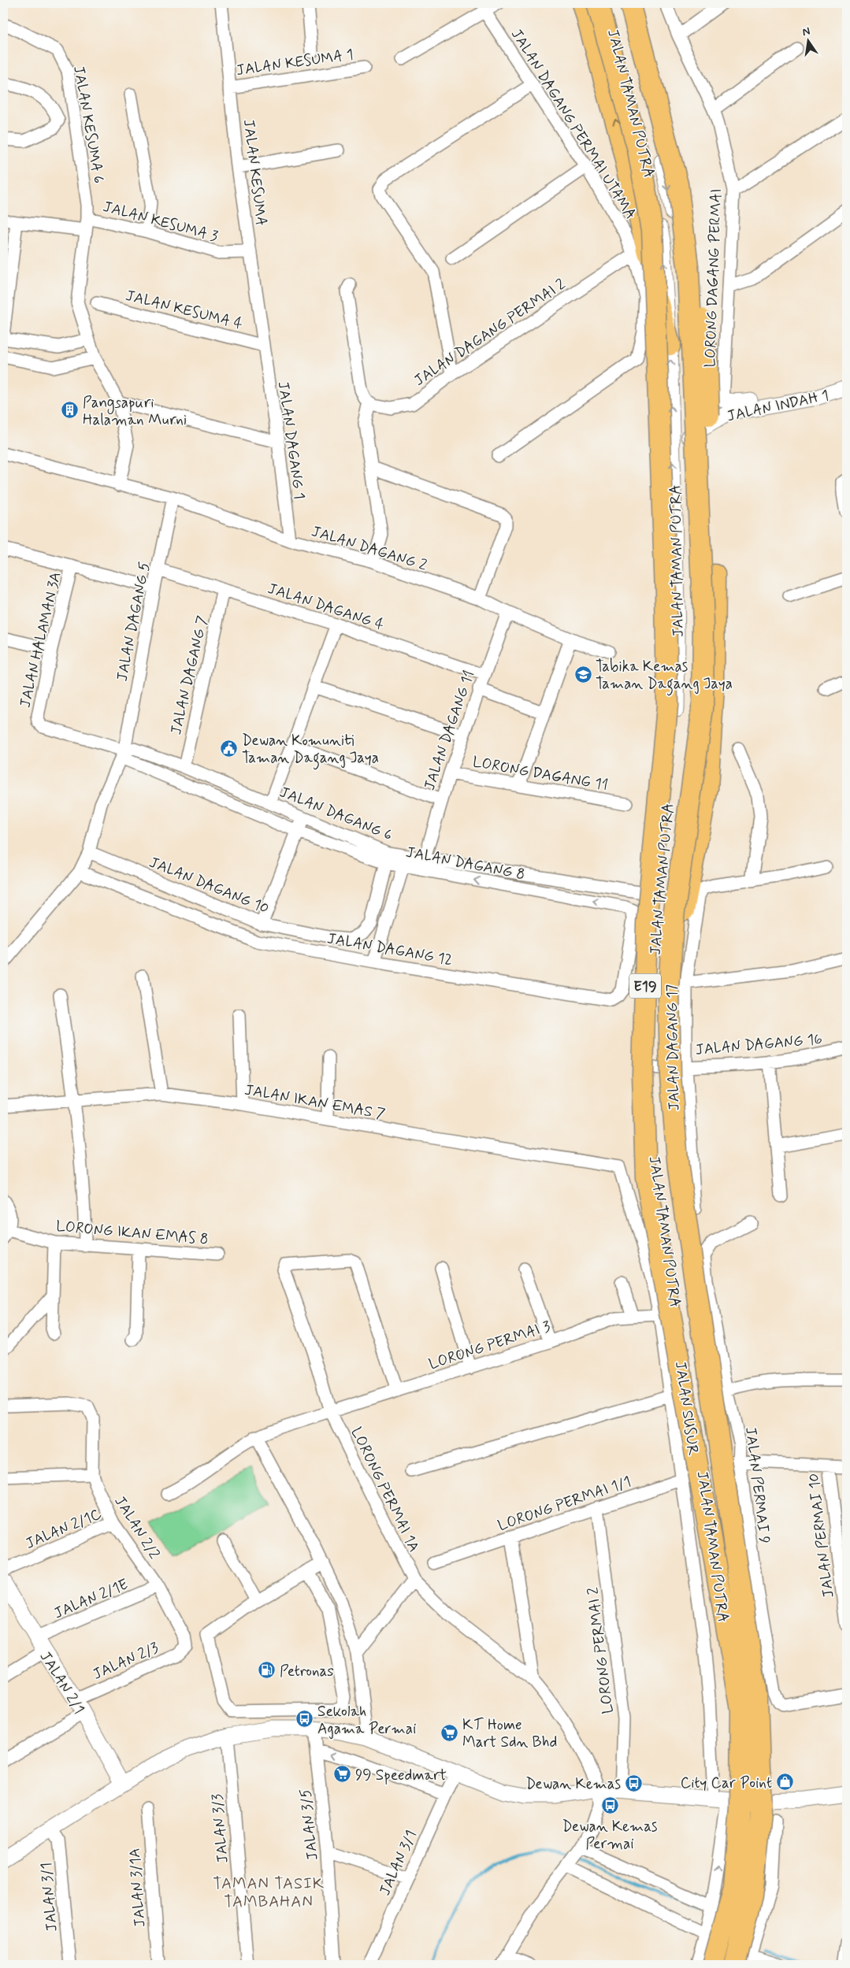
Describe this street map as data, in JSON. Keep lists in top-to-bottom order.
{
  "streets": {
    "highway": ["E19"],
    "street": [
      "JALAN KESUMA 1",
      "JALAN TAMAN PUTRA",
      "JALAN DAGANG PERMAI UTAMA",
      "JALAN KESUMA 6",
      "JALAN KESUMA",
      "JALAN KESUMA 3",
      "LORONG DAGANG PERMAI",
      "JALAN KESUMA 4",
      "JALAN DAGANG PERMAI 2",
      "JALAN INDAH 1",
      "JALAN DAGANG 1",
      "JALAN DAGANG 2",
      "JALAN DAGANG 4",
      "JALAN DAGANG 5",
      "JALAN HALAMAN 3A",
      "JALAN DAGANG 7",
      "JALAN DAGANG 11",
      "LORONG DAGANG 11",
      "JALAN DAGANG 6",
      "JALAN DAGANG 8",
      "JALAN DAGANG 10",
      "JALAN DAGANG 12",
      "JALAN DAGANG 16",
      "JALAN DAGANG 17",
      "JALAN IKAN EMAS 7",
      "LORONG IKAN EMAS 8",
      "LORONG PERMAI 3",
      "JALAN SUSUR",
      "JALAN PERMAI 9",
      "LORONG PERMAI 1A",
      "LORONG PERMAI 1/1",
      "JALAN 2/2",
      "JALAN 2/1C",
      "JALAN PERMAI 10",
      "JALAN 2/1E",
      "LORONG PERMAI 2",
      "JALAN 2/3",
      "JALAN 2/1",
      "JALAN 3/5",
      "JALAN 3/3",
      "JALAN 3/1",
      "JALAN 3/1A"
    ]
  },
  "crossings": [
    ["JALAN KESUMA 1", "JALAN KESUMA"],
    ["JALAN TAMAN PUTRA", "JALAN INDAH 1"],
    ["JALAN TAMAN PUTRA", "E19"],
    ["JALAN TAMAN PUTRA", "JALAN DAGANG 16"],
    ["JALAN TAMAN PUTRA", "JALAN DAGANG 17"],
    ["JALAN TAMAN PUTRA", "JALAN SUSUR"],
    ["JALAN TAMAN PUTRA", "LORONG PERMAI 1/1"],
    ["JALAN DAGANG PERMAI UTAMA", "JALAN DAGANG PERMAI 2"],
    ["JALAN KESUMA 6", "JALAN KESUMA 3"],
    ["JALAN KESUMA 6", "JALAN DAGANG 2"],
    ["JALAN KESUMA", "JALAN KESUMA 3"],
    ["JALAN KESUMA", "JALAN KESUMA 4"],
    ["JALAN KESUMA", "JALAN DAGANG 1"],
    ["LORONG DAGANG PERMAI", "JALAN INDAH 1"],
    ["JALAN KESUMA 4", "JALAN DAGANG 1"],
    ["JALAN DAGANG 1", "JALAN DAGANG 2"],
    ["JALAN DAGANG 2", "JALAN DAGANG 5"],
    ["JALAN DAGANG 2", "JALAN DAGANG 11"],
    ["JALAN DAGANG 4", "JALAN DAGANG 5"],
    ["JALAN DAGANG 4", "JALAN DAGANG 7"],
    ["JALAN DAGANG 4", "JALAN DAGANG 11"],
    ["JALAN DAGANG 5", "JALAN HALAMAN 3A"],
    ["JALAN DAGANG 5", "JALAN DAGANG 6"],
    ["JALAN DAGANG 5", "JALAN DAGANG 8"],
    ["JALAN HALAMAN 3A", "JALAN DAGANG 6"],
    ["JALAN HALAMAN 3A", "JALAN DAGANG 8"],
    ["JALAN DAGANG 7", "JALAN DAGANG 6"],
    ["JALAN DAGANG 11", "LORONG DAGANG 11"],
    ["JALAN DAGANG 11", "JALAN DAGANG 6"],
    ["JALAN DAGANG 6", "JALAN DAGANG 8"],
    ["JALAN DAGANG 8", "JALAN DAGANG 10"],
    ["JALAN DAGANG 8", "JALAN DAGANG 12"],
    ["JALAN DAGANG 16", "JALAN DAGANG 17"],
    ["JALAN IKAN EMAS 7", "JALAN SUSUR"],
    ["LORONG PERMAI 3", "JALAN SUSUR"],
    ["LORONG PERMAI 3", "LORONG PERMAI 1A"],
    ["JALAN SUSUR", "LORONG PERMAI 1/1"],
    ["LORONG PERMAI 1/1", "LORONG PERMAI 2"],
    ["JALAN 2/2", "JALAN 2/1C"],
    ["JALAN 2/2", "JALAN 2/1E"],
    ["JALAN 2/2", "JALAN 2/3"],
    ["JALAN 2/1E", "JALAN 2/1"],
    ["JALAN 2/3", "JALAN 2/1"]
  ],
  "one_way": ["JALAN DAGANG 8"],
  "districts": ["TAMAN TASIK TAMBAHAN"],
  "places": {
    "building": ["Pangsapuri Halaman Murni"],
    "school or university": ["Tabika Kemas Taman Dagang Jaya"],
    "public building": ["Dewan Komuniti Taman Dagang Jaya"],
    "fuel station": ["Petronas"],
    "bus stop": ["Sekolah Agama Permai", "Dewan Kemas", "Dewan Kemas Permai"],
    "supermarket": ["KT Home Mart Sdn Bhd", "99 Speedmart"],
    "shop": ["City Car Point"]
  },
  "north": "top"
}
